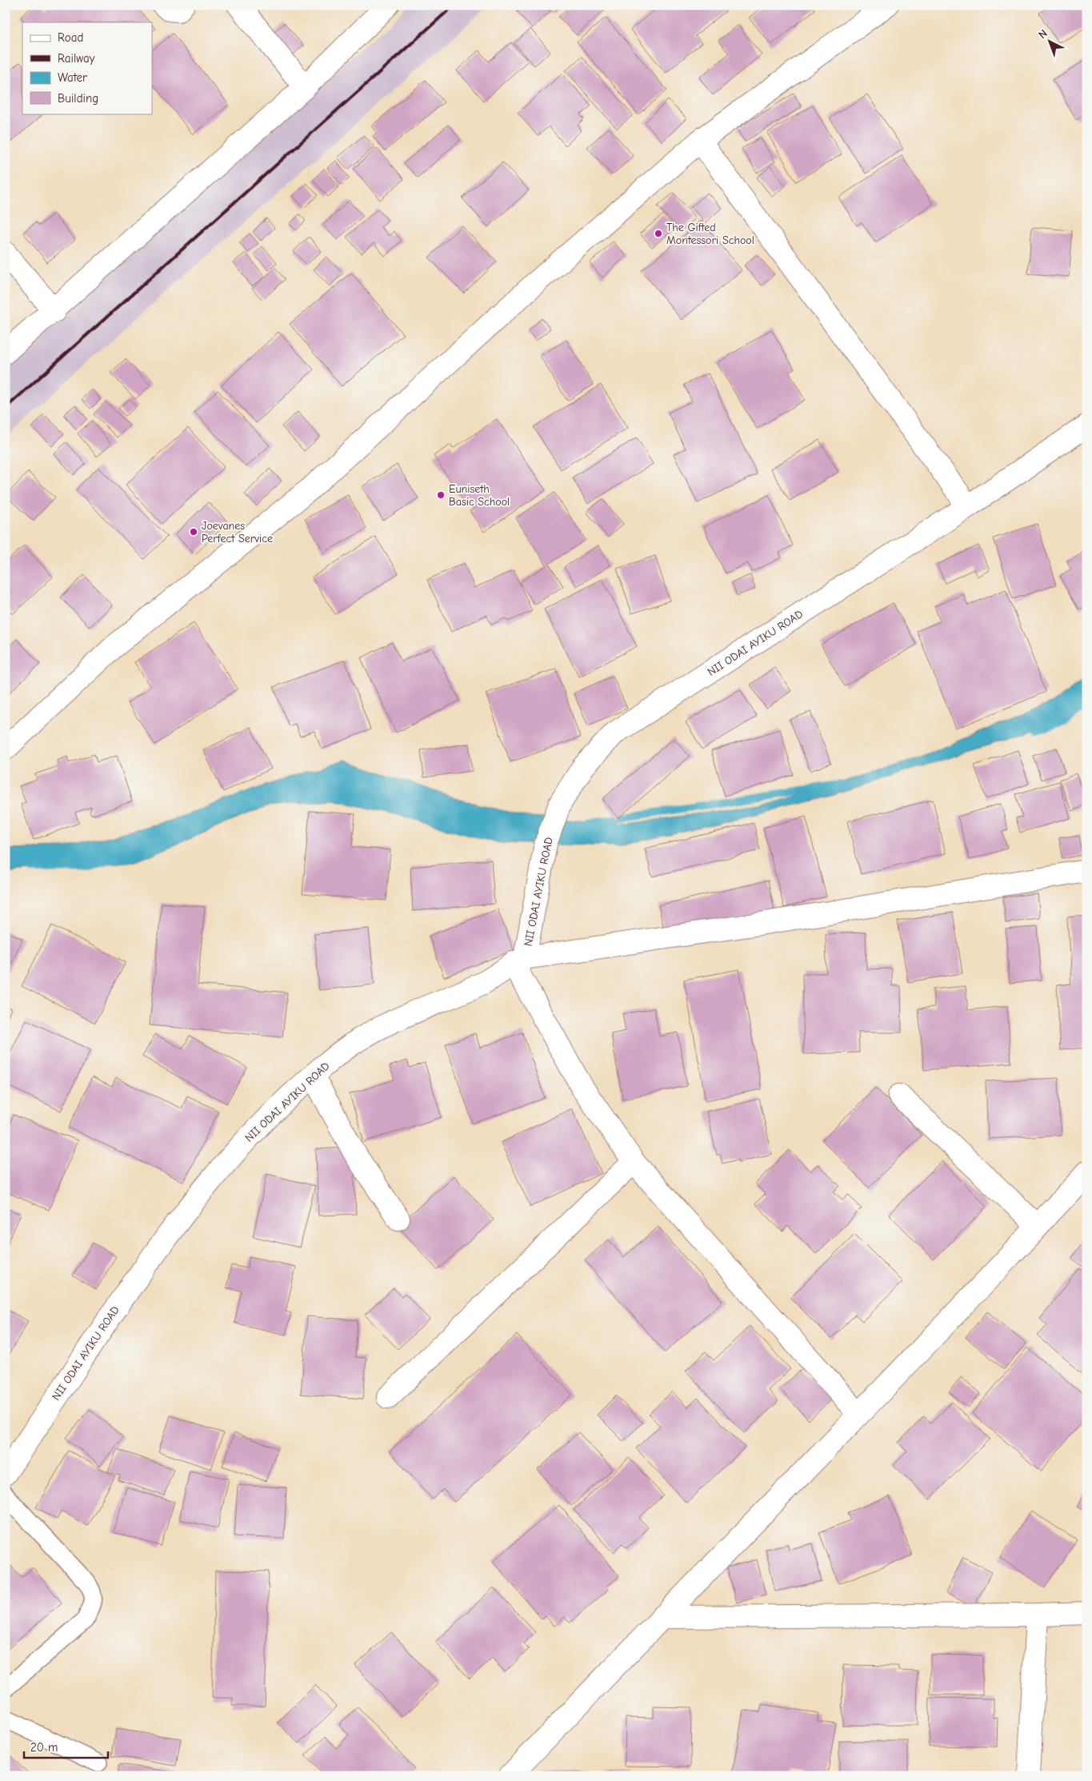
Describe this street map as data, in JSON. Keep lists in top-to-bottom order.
{
  "streets": {
    "street": ["NII ODAI AYIKU ROAD"]
  },
  "places": ["The Gifted Montessori School", "Euniseth Basic School", "Joevanes Perfect Service"],
  "legend": [
    "Road",
    "Railway",
    "Water",
    "Building"
  ],
  "scale_bar": "20 m",
  "north": "top left"
}
